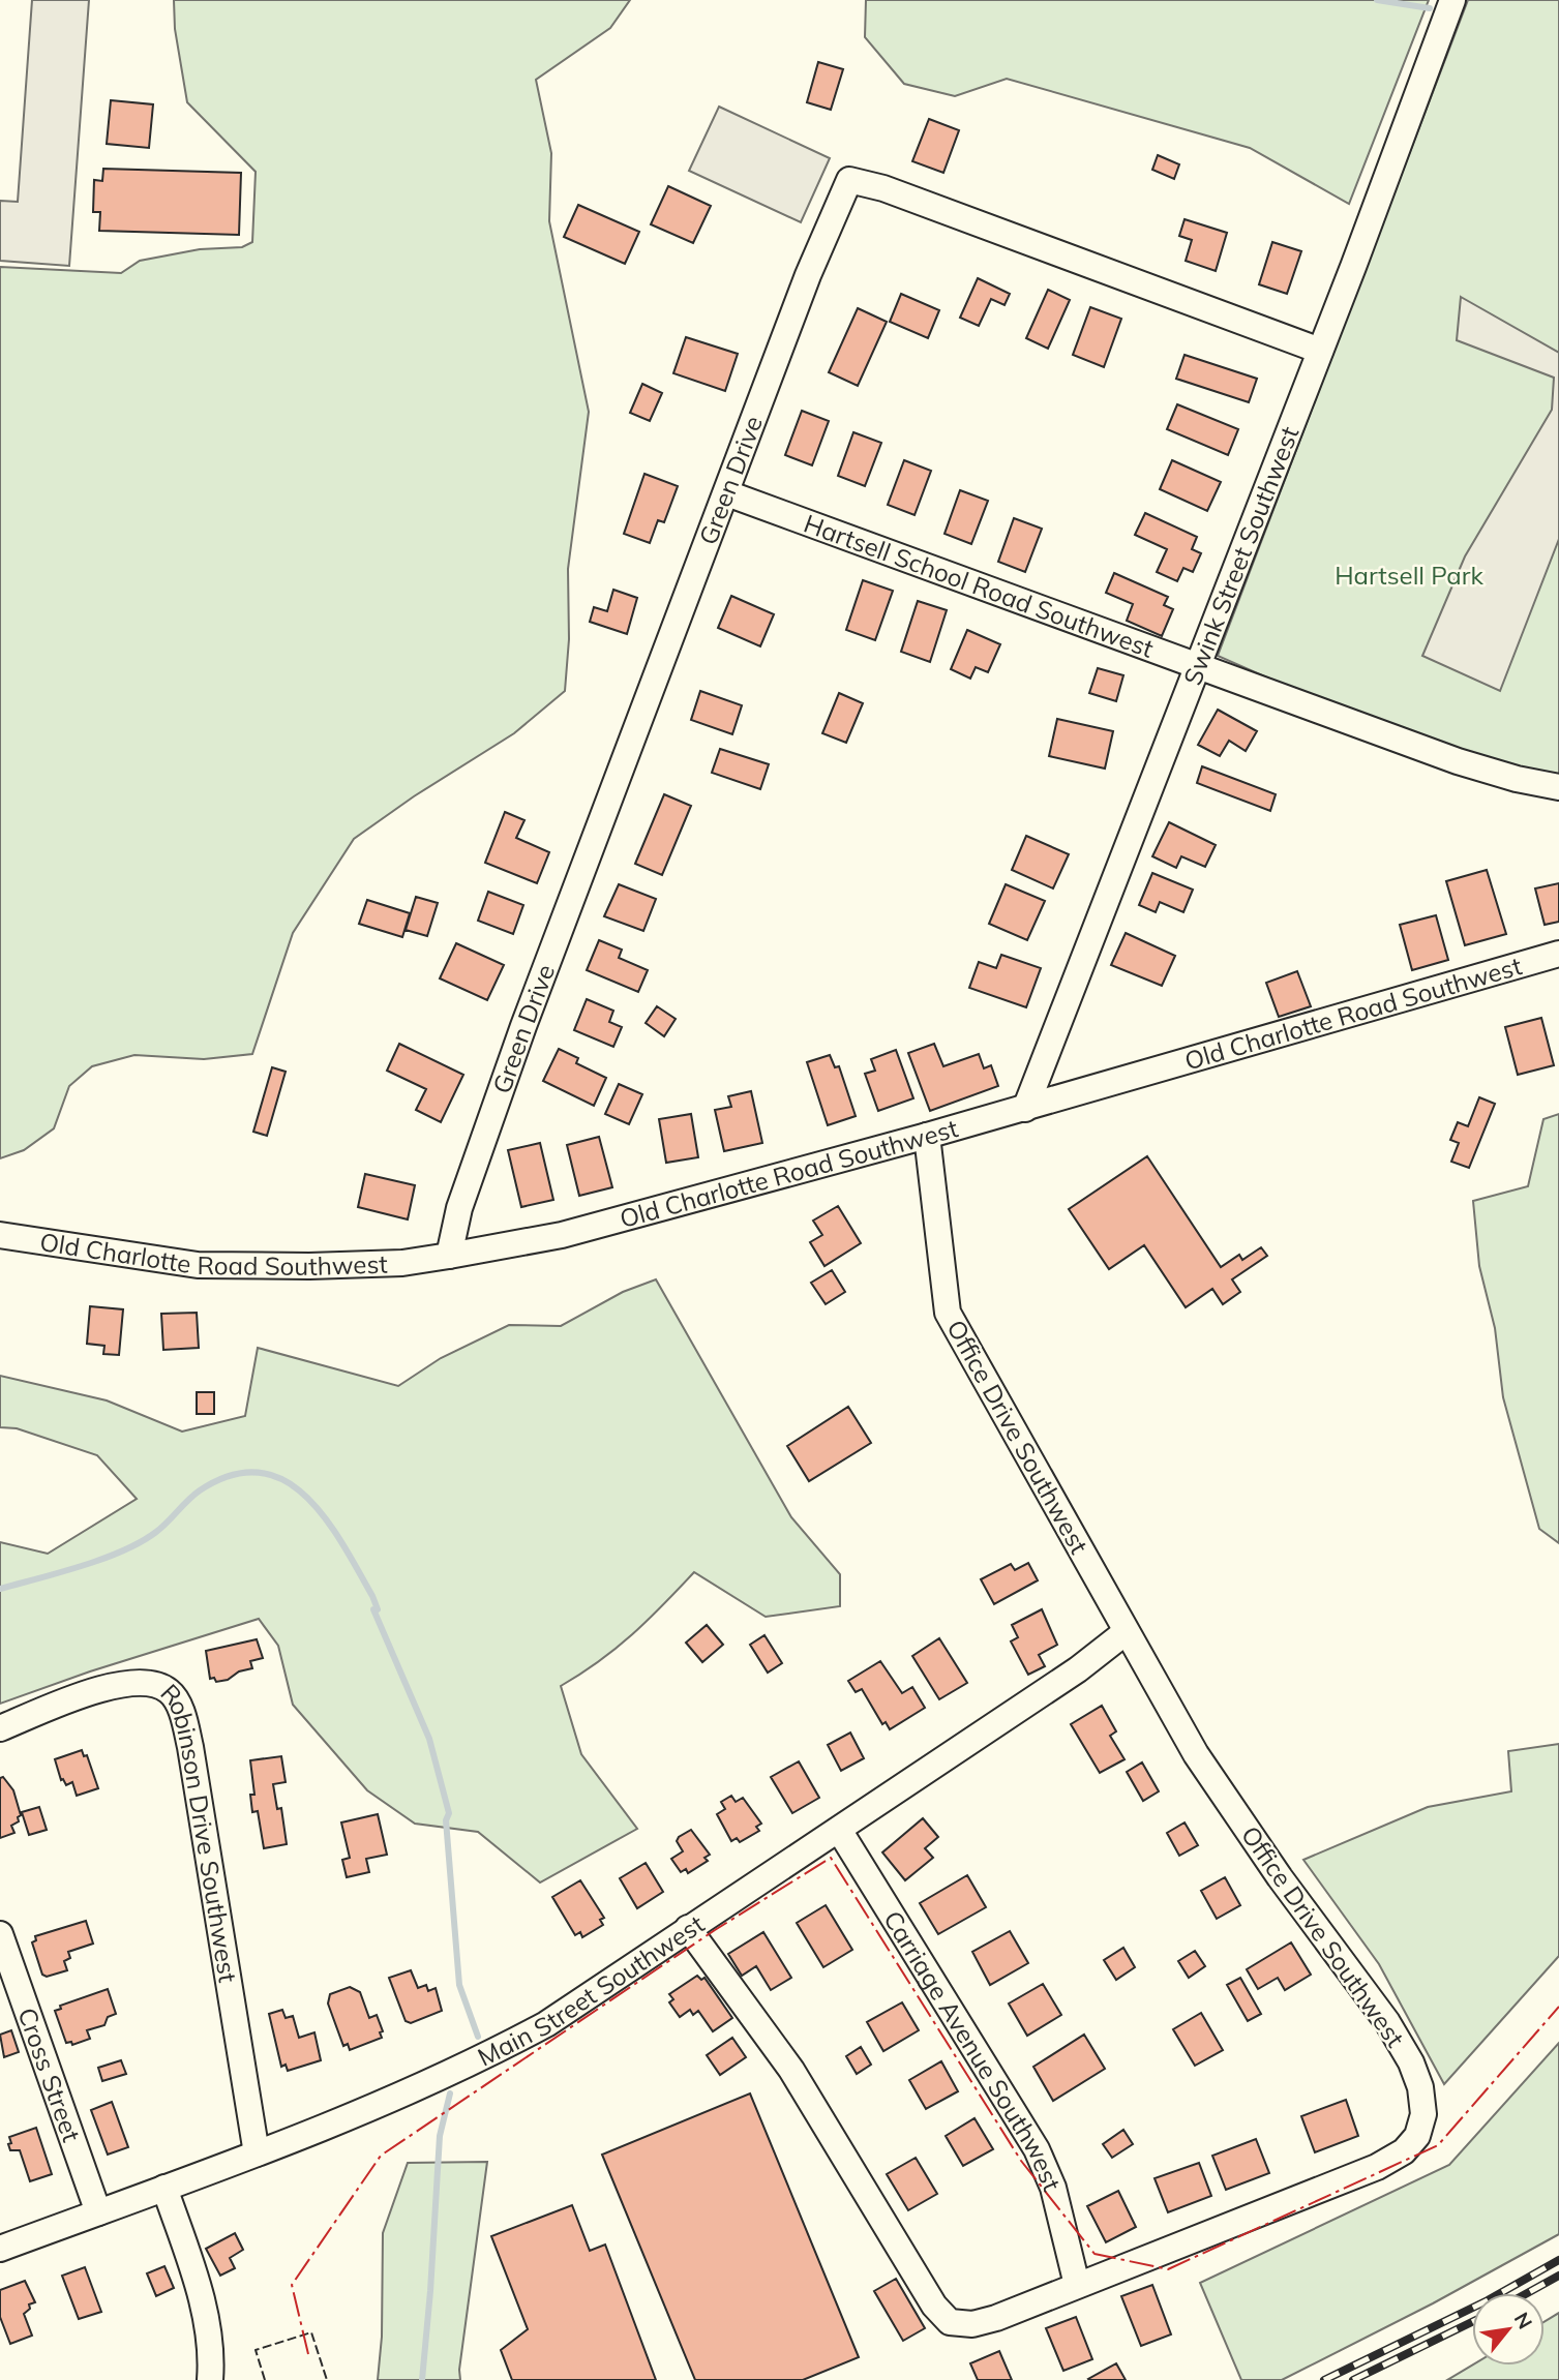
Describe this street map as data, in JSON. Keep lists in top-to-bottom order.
{
  "streets": {
    "street": [
      "Green Drive",
      "Swink Street Southwest",
      "Hartsell School Road Southwest",
      "Old Charlotte Road Southwest",
      "Office Drive Southwest",
      "Robinson Drive Southwest",
      "Main Street Southwest",
      "Carriage Avenue Southwest",
      "Cross Street"
    ]
  },
  "crossings": [
    ["Green Drive", "Swink Street Southwest"],
    ["Green Drive", "Hartsell School Road Southwest"],
    ["Green Drive", "Old Charlotte Road Southwest"],
    ["Swink Street Southwest", "Hartsell School Road Southwest"],
    ["Swink Street Southwest", "Old Charlotte Road Southwest"],
    ["Old Charlotte Road Southwest", "Office Drive Southwest"],
    ["Office Drive Southwest", "Main Street Southwest"],
    ["Office Drive Southwest", "Carriage Avenue Southwest"],
    ["Robinson Drive Southwest", "Main Street Southwest"],
    ["Main Street Southwest", "Carriage Avenue Southwest"],
    ["Main Street Southwest", "Cross Street"]
  ],
  "parks": ["Hartsell Park"],
  "north": "top right"
}
